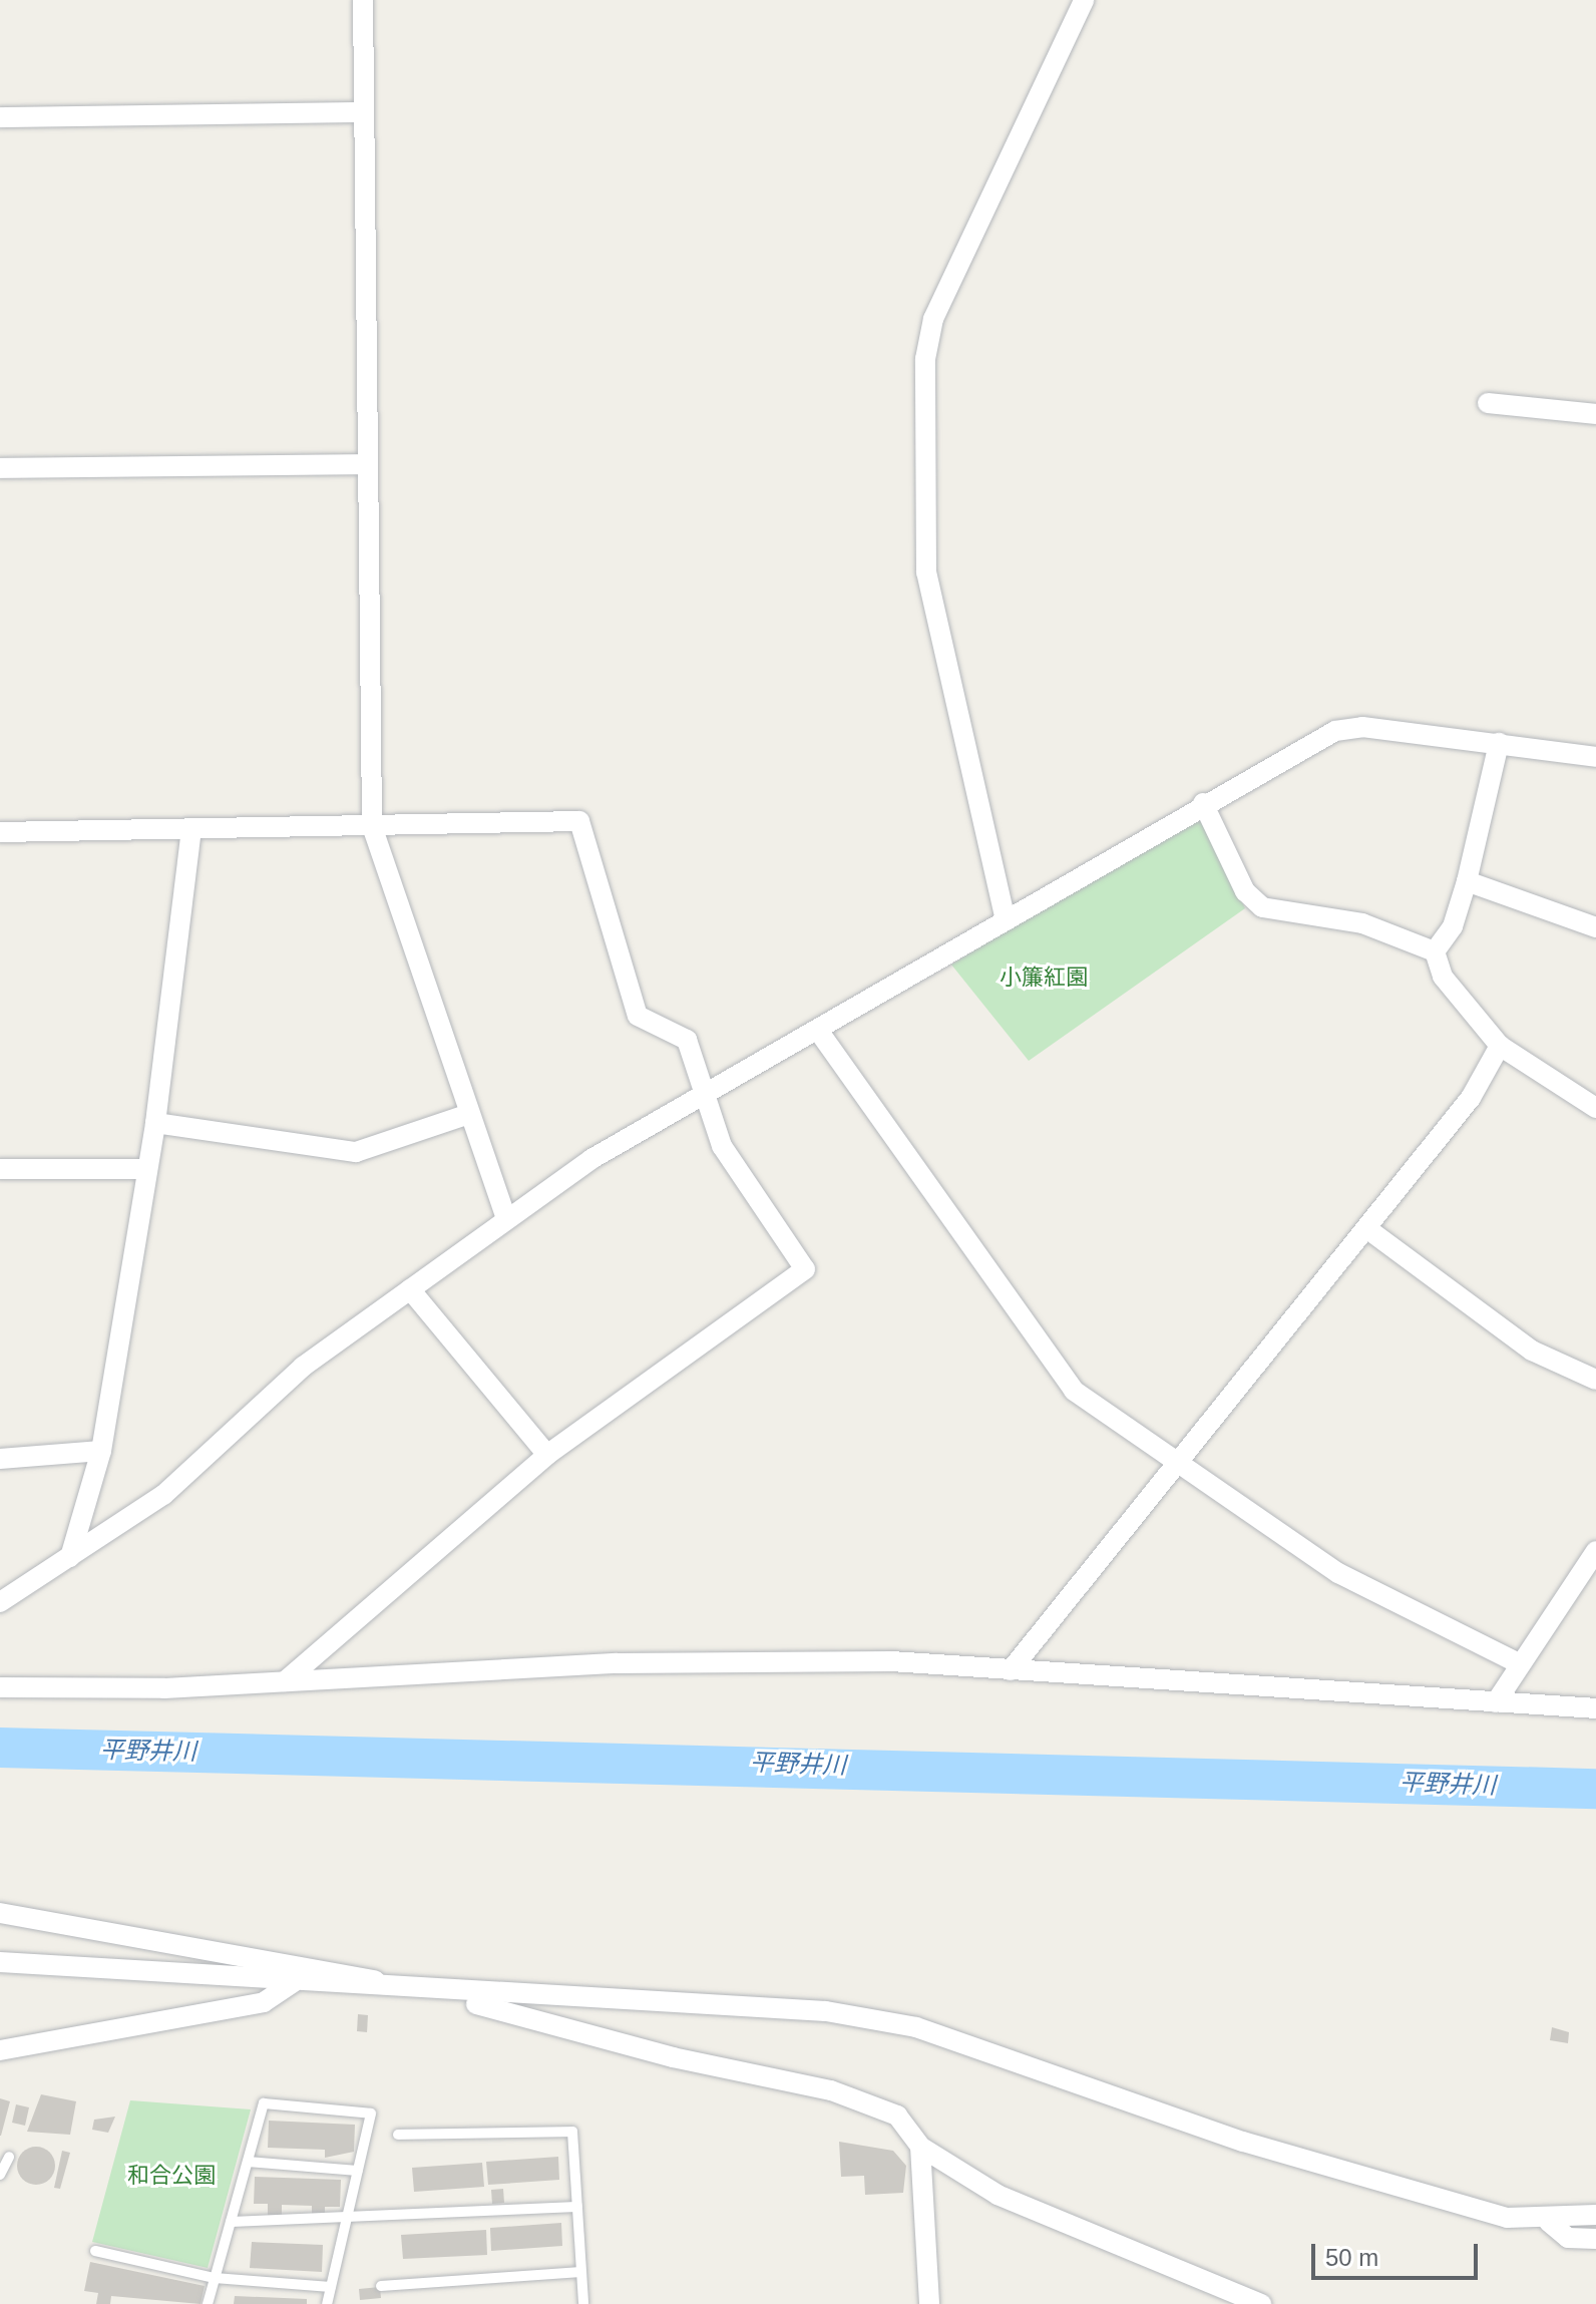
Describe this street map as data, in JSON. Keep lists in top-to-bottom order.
{
  "water": ["平野井川"],
  "parks": ["小簾紅園", "和合公園"],
  "scale_bar": "50 m"
}
